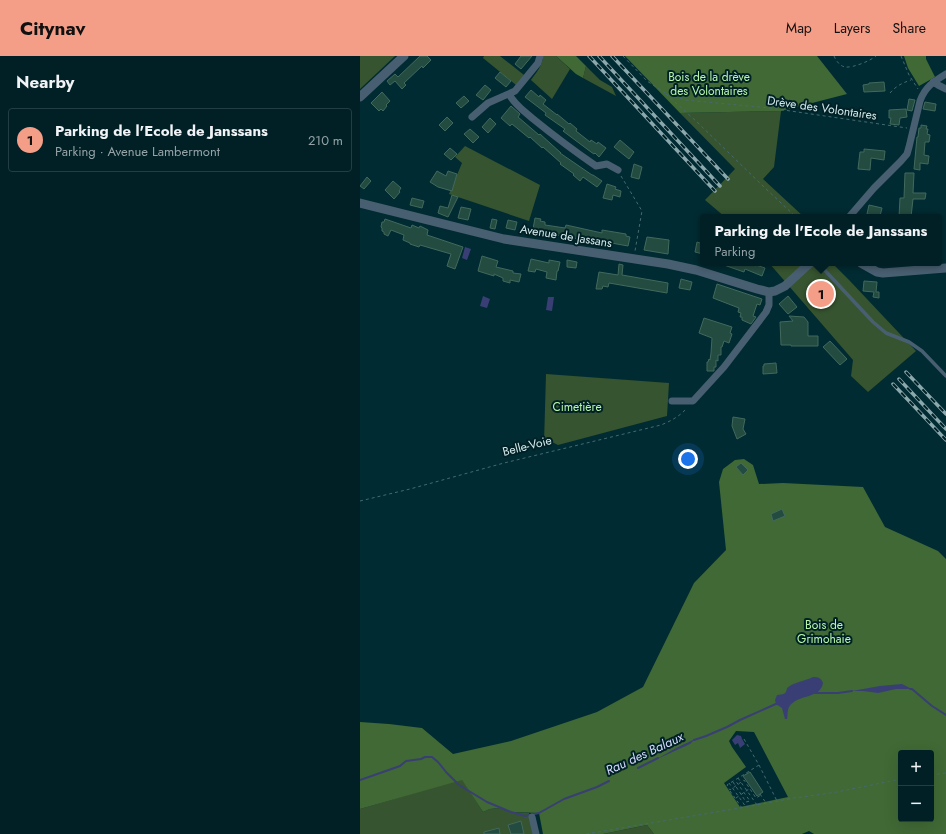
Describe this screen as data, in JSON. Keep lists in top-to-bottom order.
{
  "streets": {
    "street": ["Avenue de Jassans"],
    "path": ["Drève des Volontaires", "Belle-Voie"]
  },
  "water": ["Rau des Balaux"],
  "parks": ["Bois de la drève des Volontaires", "Cimetière", "Bois de Grimohaie"],
  "page": {
    "header": "Citynav",
    "nav": ["Map", "Layers", "Share"],
    "heading": "Nearby",
    "list": [
      {
        "mark": "1",
        "name": "Parking de l'Ecole de Janssans",
        "note": "Parking · Avenue Lambermont",
        "value": "210 m"
      }
    ],
    "popup": ["Parking de l'Ecole de Janssans", "Parking"],
    "pins": "1",
    "map_buttons": ["+", "−"]
  }
}
